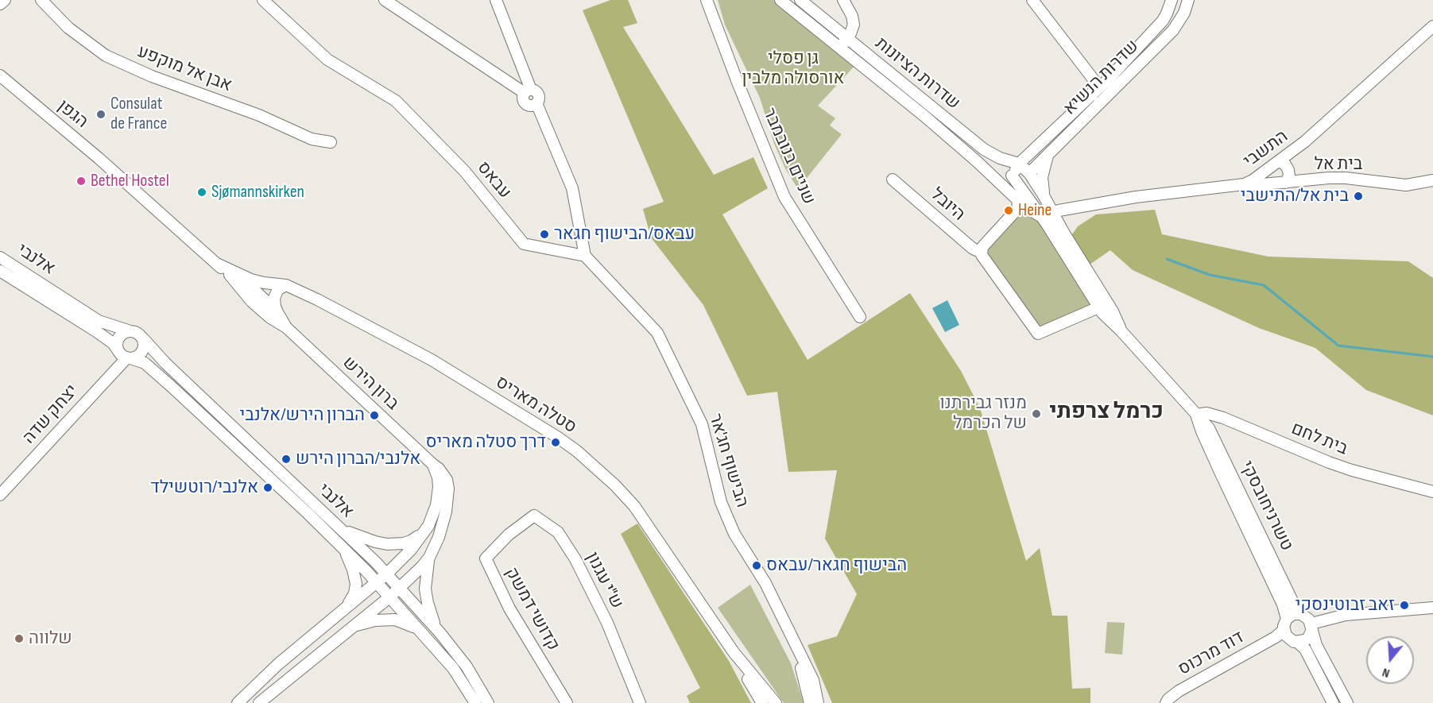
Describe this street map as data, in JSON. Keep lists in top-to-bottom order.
{
  "streets": {
    "street": [
      "אבן אל מוקפע",
      "שדרות הציונות",
      "שדרות הנשיא",
      "הגפן",
      "התשבי",
      "שניים בנובמבר",
      "בית אל",
      "עבאס",
      "היובל",
      "אלנבי",
      "ברון הירש",
      "סטלה מאריס",
      "יצחק שדה",
      "בית לחם",
      "הבישוף חג'אר",
      "טשרניחובסקי",
      "ש\"י עגנון",
      "קדושי דמשק",
      "דוד מרכוס"
    ]
  },
  "crossings": [
    ["שדרות הציונות", "שדרות הנשיא"],
    ["שדרות הציונות", "טשרניחובסקי"],
    ["שדרות הנשיא", "טשרניחובסקי"],
    ["הגפן", "ברון הירש"],
    ["הגפן", "סטלה מאריס"],
    ["התשבי", "בית אל"],
    ["התשבי", "טשרניחובסקי"],
    ["עבאס", "הבישוף חג'אר"],
    ["אלנבי", "ברון הירש"],
    ["אלנבי", "יצחק שדה"],
    ["בית לחם", "טשרניחובסקי"],
    ["טשרניחובסקי", "דוד מרכוס"],
    ["ש\"י עגנון", "קדושי דמשק"]
  ],
  "districts": ["כרמל צרפתי"],
  "parks": ["גן פסלי אורסולה מלבין"],
  "places": [
    "Consulat de France",
    "Bethel Hostel",
    "Sjømannskirken",
    "בית אל/התישבי",
    "Heine",
    "עבאס/הבישוף חגאר",
    "מנזר גבירתנו של הכרמל",
    "הברון הירש/אלנבי",
    "דרך סטלה מאריס",
    "אלנבי/הברון הירש",
    "אלנבי/רוטשילד",
    "הבישוף חגאר/עבאס",
    "זאב זבוטינסקי",
    "שלווה"
  ],
  "north": "bottom"
}
